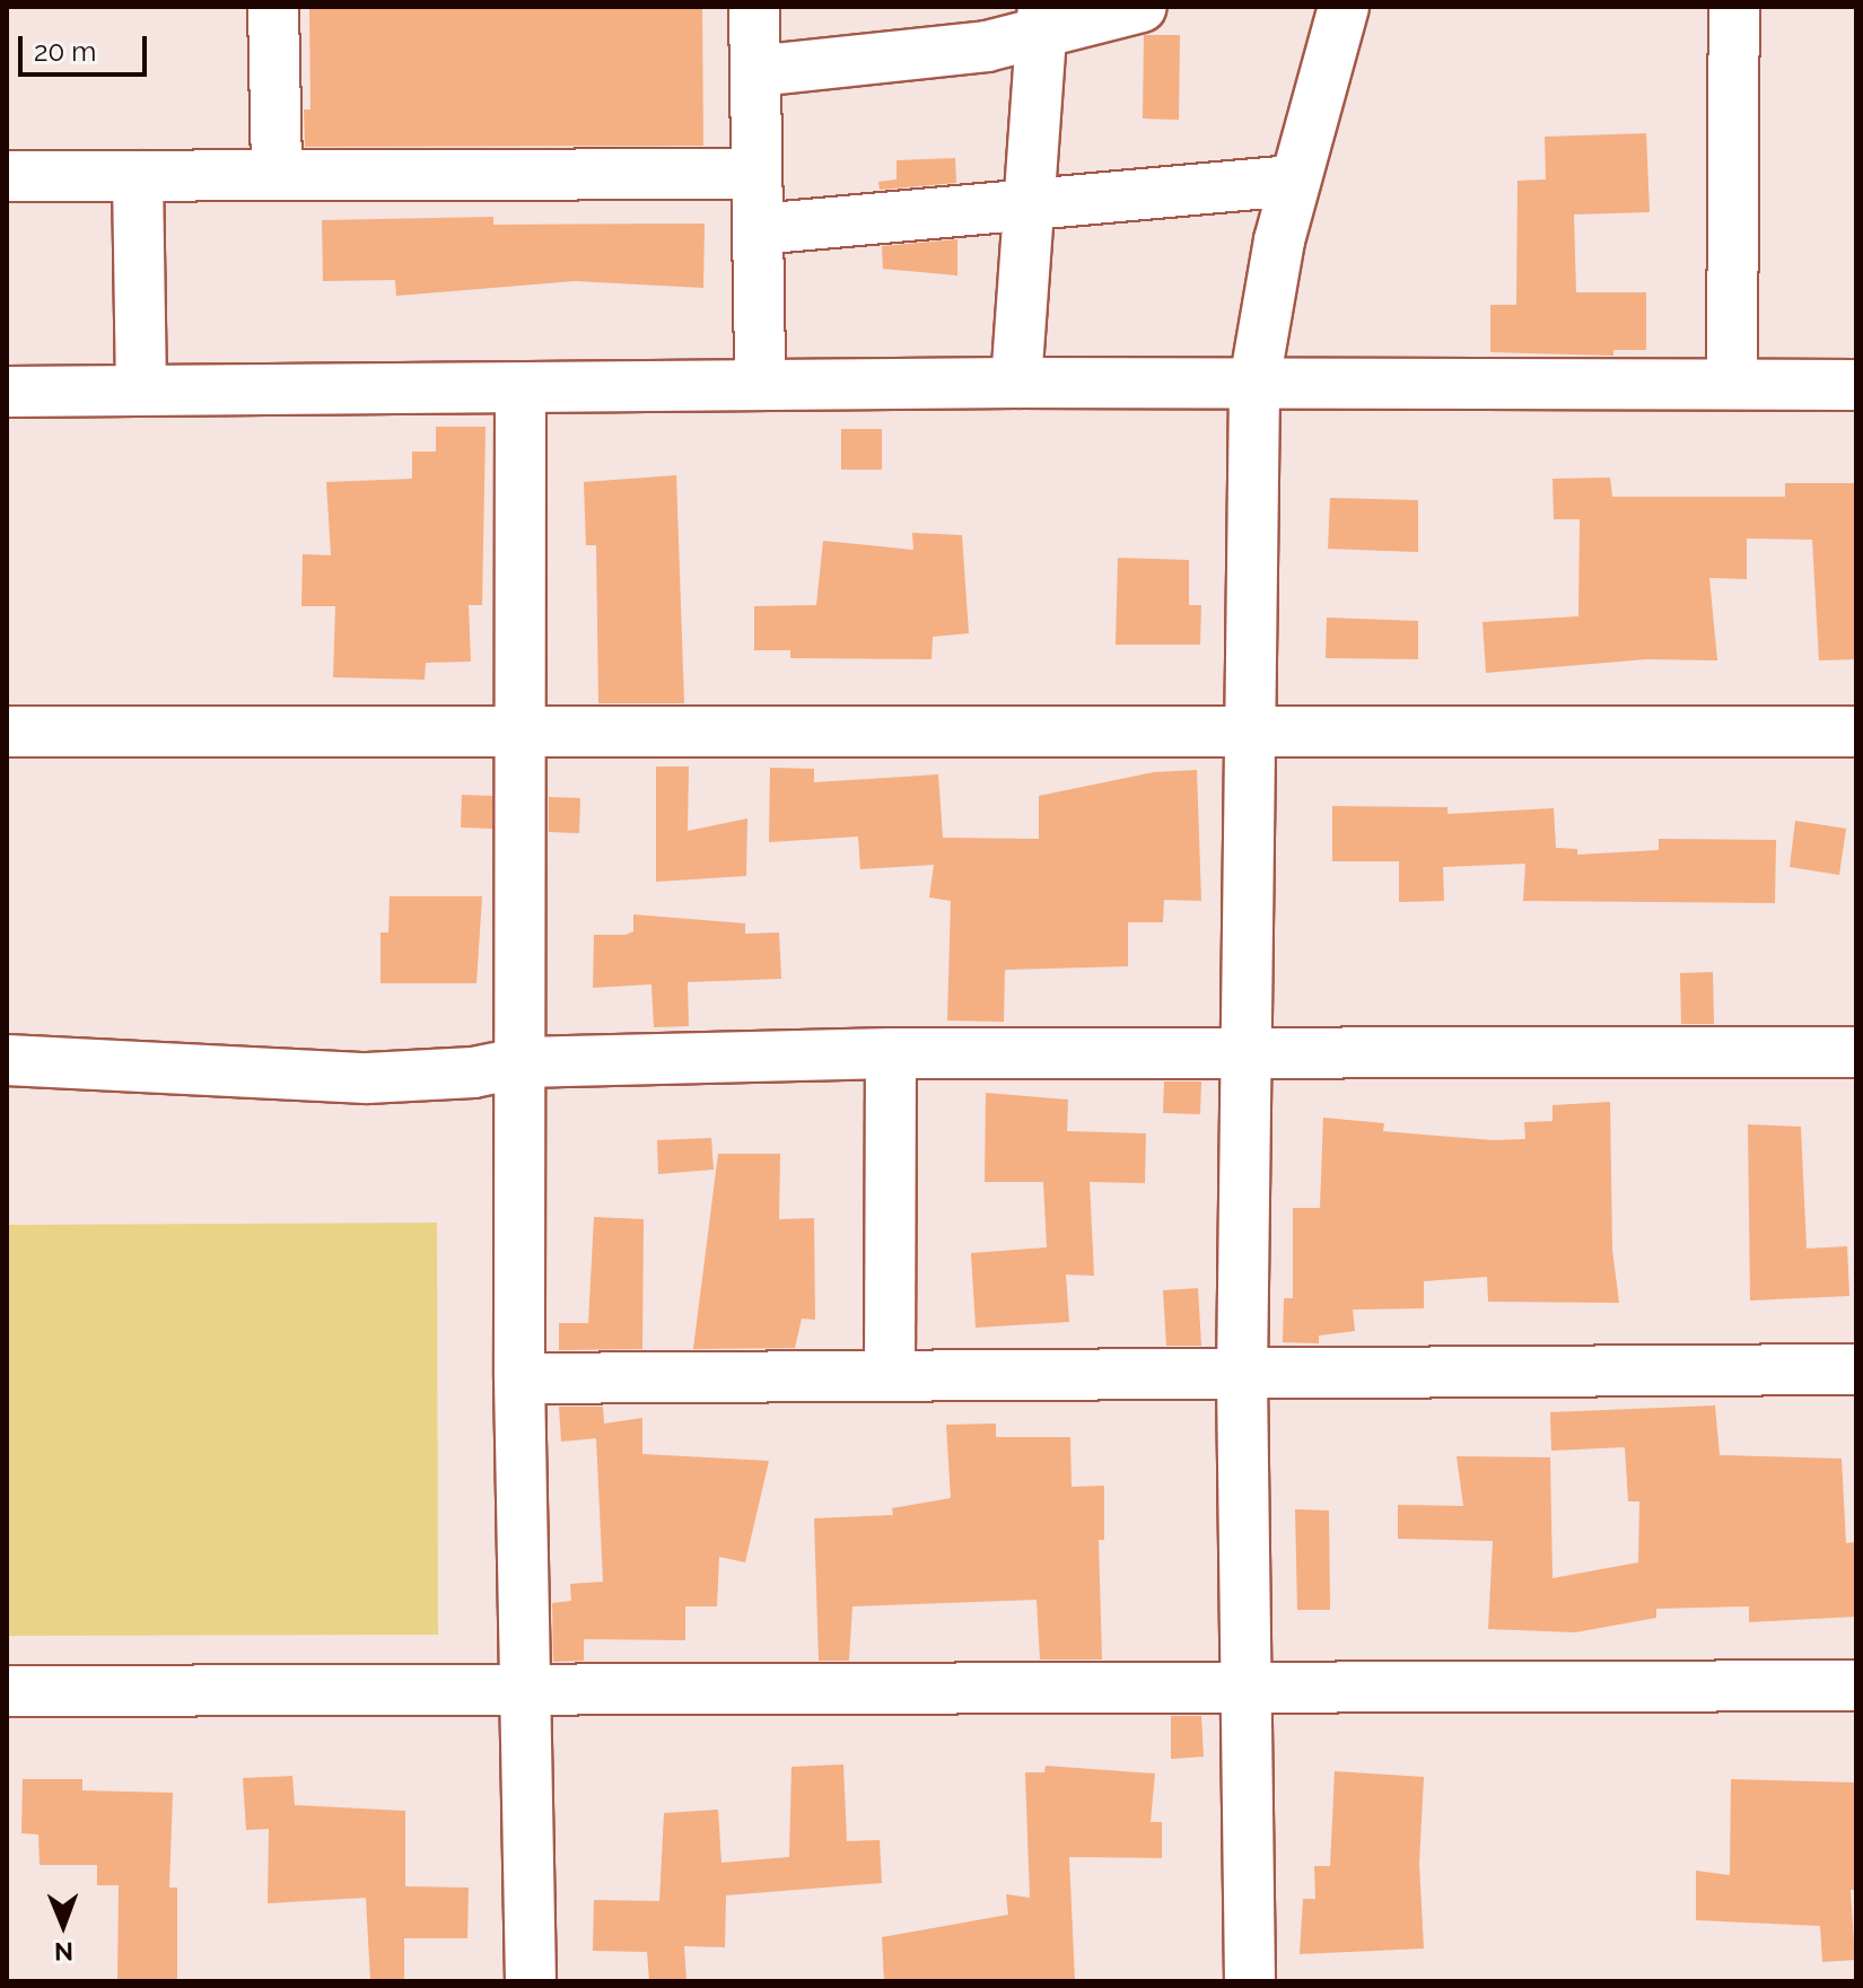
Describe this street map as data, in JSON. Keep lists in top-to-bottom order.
{
  "scale_bar": "20 m",
  "north": "bottom"
}
